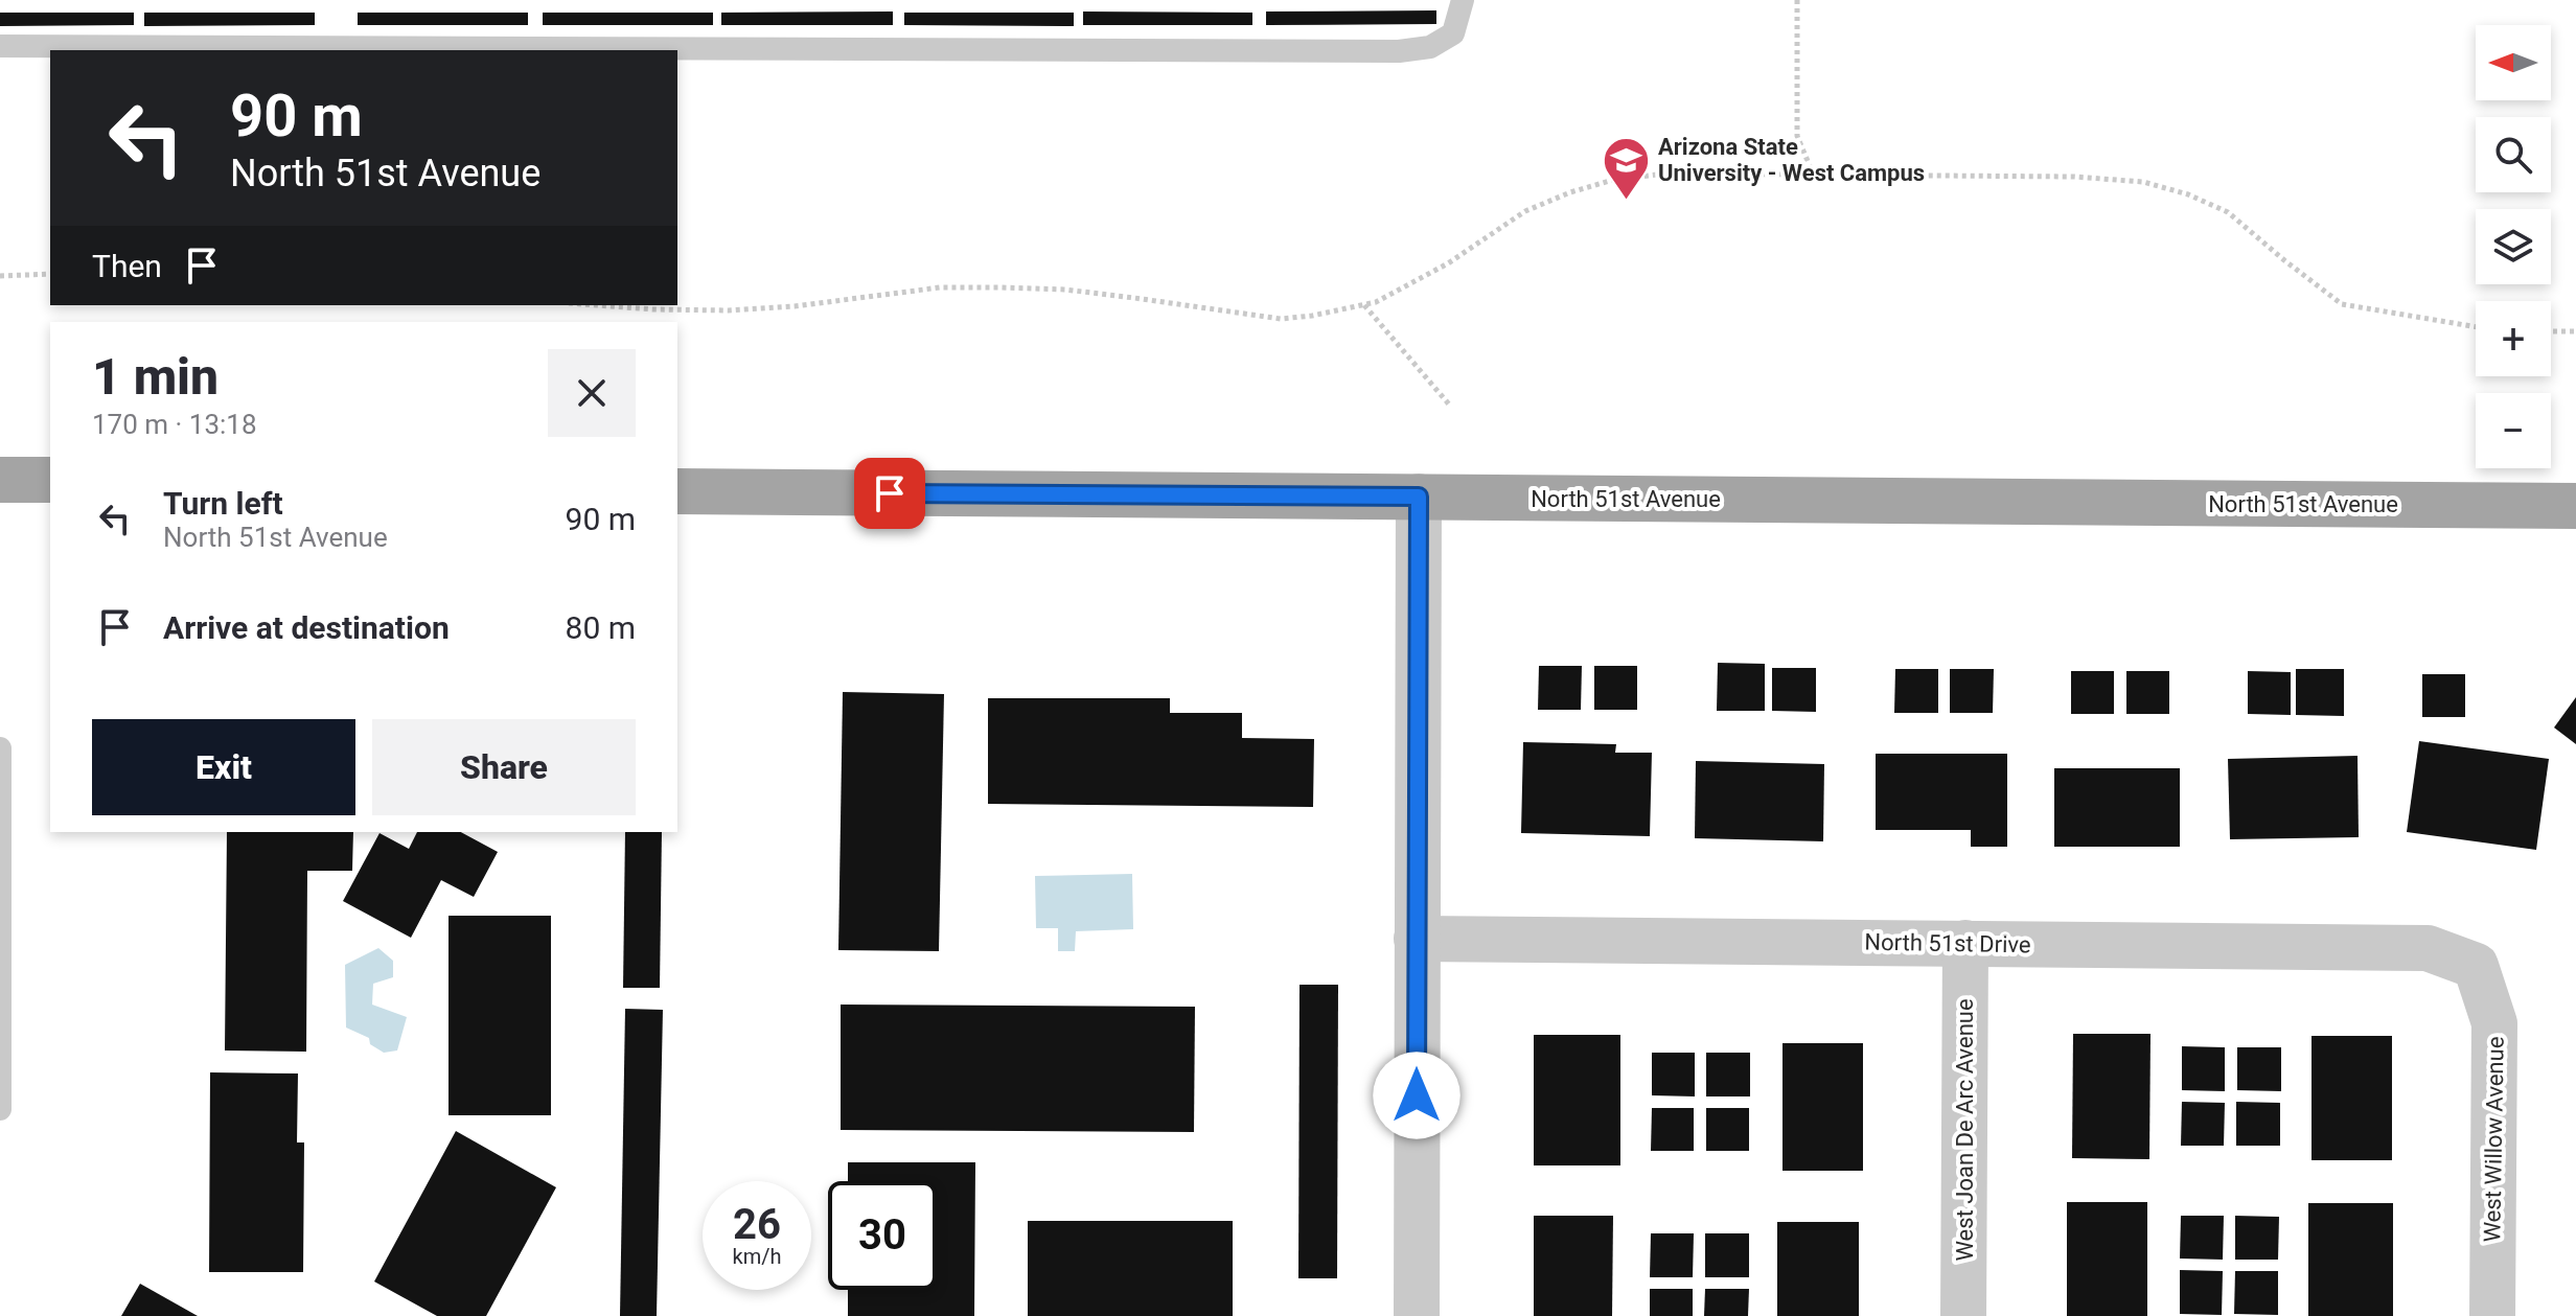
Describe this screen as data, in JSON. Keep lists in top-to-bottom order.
{
  "streets": {
    "main road": ["North 51st Avenue"],
    "street": ["North 51st Drive", "West Joan De Arc Avenue", "West Willow Avenue"]
  },
  "crossings": [
    ["North 51st Drive", "West Joan De Arc Avenue"],
    ["North 51st Drive", "West Willow Avenue"]
  ],
  "places": {
    "school or university": ["Arizona State University - West Campus"]
  },
  "north": "left",
  "page": {
    "map_buttons": ["+", "−"],
    "turn": ["90 m", "North 51st Avenue"],
    "then": "Then",
    "heading": ["1 min", "170 m · 13:18"],
    "list": [
      {
        "name": "Turn left",
        "note": "North 51st Avenue",
        "value": "90 m"
      },
      {
        "name": "Arrive at destination",
        "value": "80 m"
      }
    ],
    "buttons": ["Exit", "Share"],
    "speed": "26 km/h",
    "limit": "30"
  }
}
